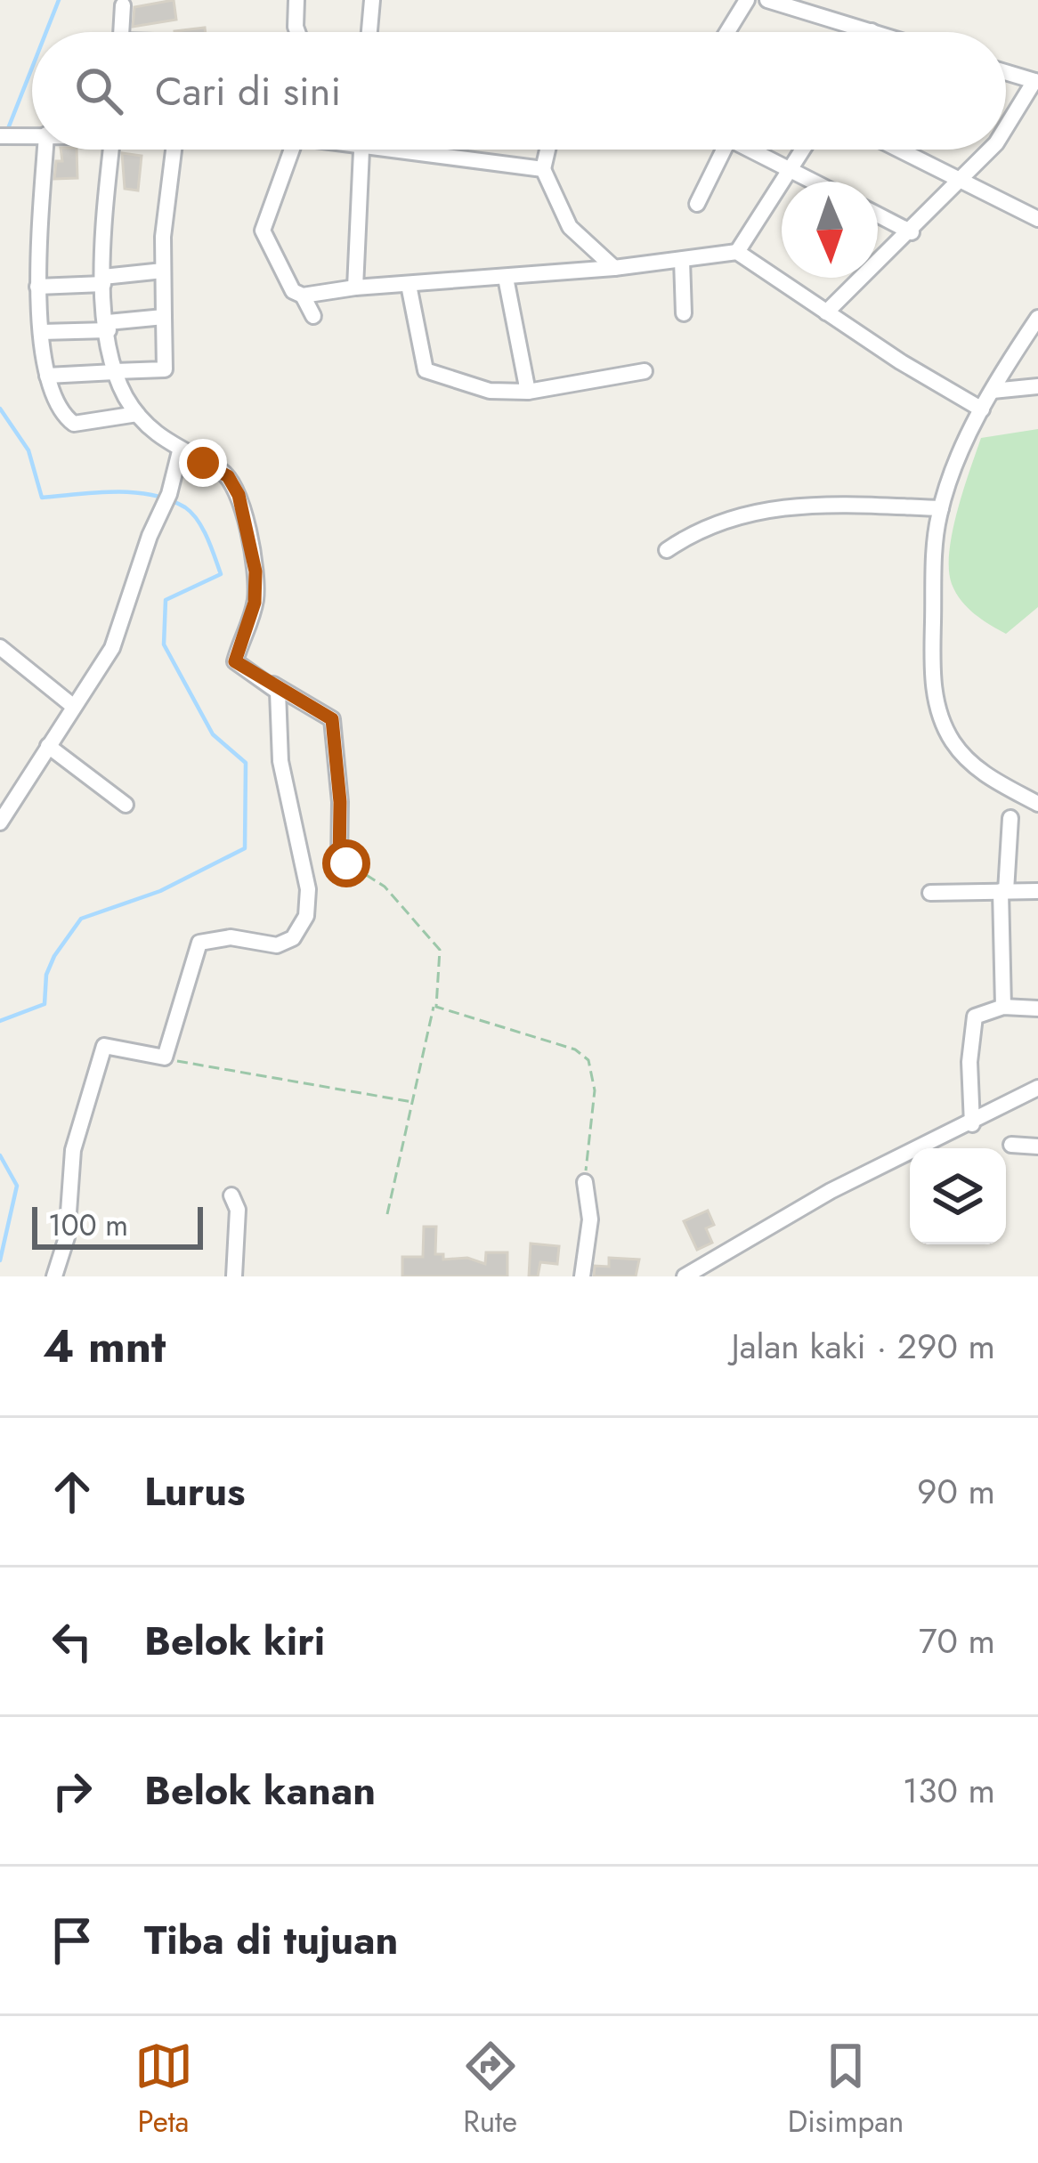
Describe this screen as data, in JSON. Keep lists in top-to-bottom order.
{
  "scale_bar": "100 m",
  "north": "bottom",
  "page": {
    "search": "Cari di sini",
    "scale": "100 m",
    "heading": ["4 mnt", "Jalan kaki · 290 m"],
    "list": [
      ["Lurus", "90 m"],
      ["Belok kiri", "70 m"],
      ["Belok kanan", "130 m"],
      "Tiba di tujuan"
    ],
    "nav": ["Peta", "Rute", "Disimpan"]
  }
}
